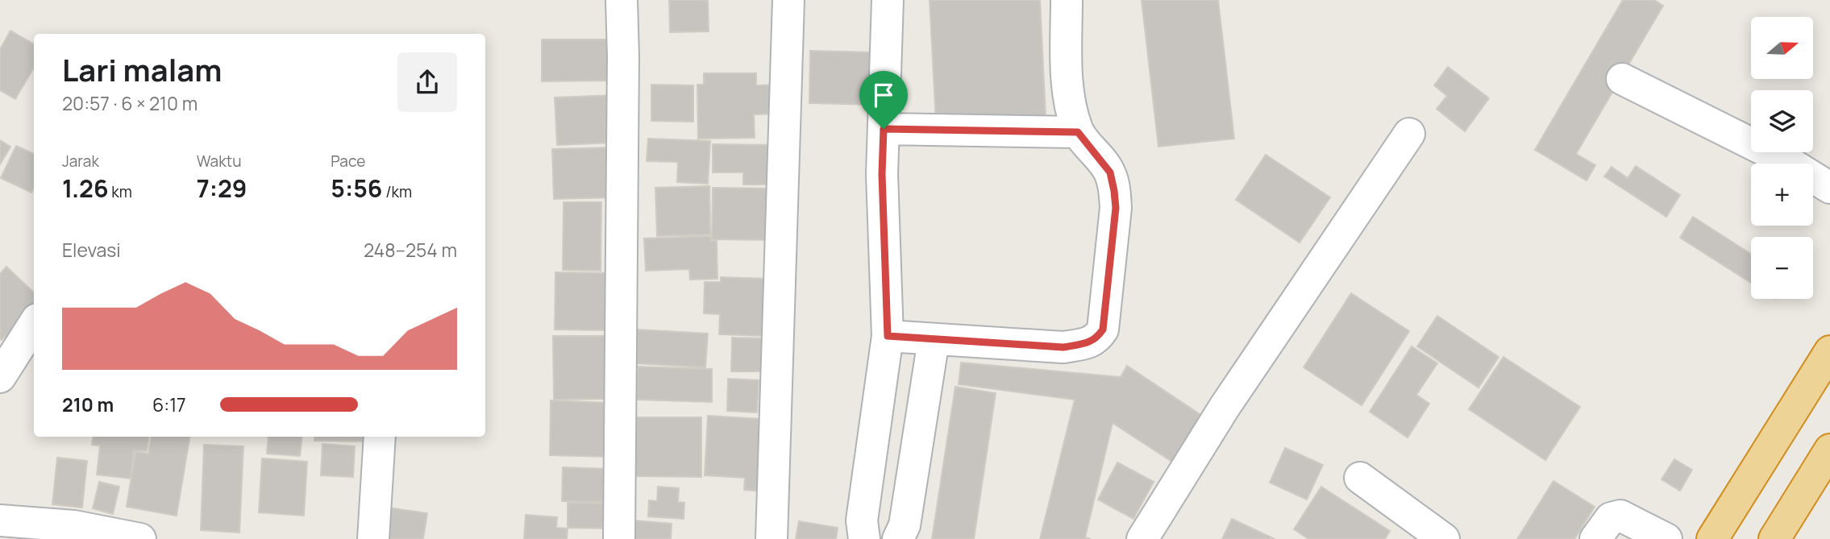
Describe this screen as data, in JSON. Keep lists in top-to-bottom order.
{
  "north": "right",
  "page": {
    "map_buttons": ["+", "−"],
    "heading": ["Lari malam", "20:57 · 6 × 210 m"],
    "stats": [
      ["Jarak", "1.26 km"],
      ["Waktu", "7:29"],
      ["Pace", "5:56 /km"]
    ],
    "chart": ["Elevasi", "248–254 m"],
    "list": [
      {
        "name": "210 m",
        "note": "6:17"
      }
    ]
  }
}
